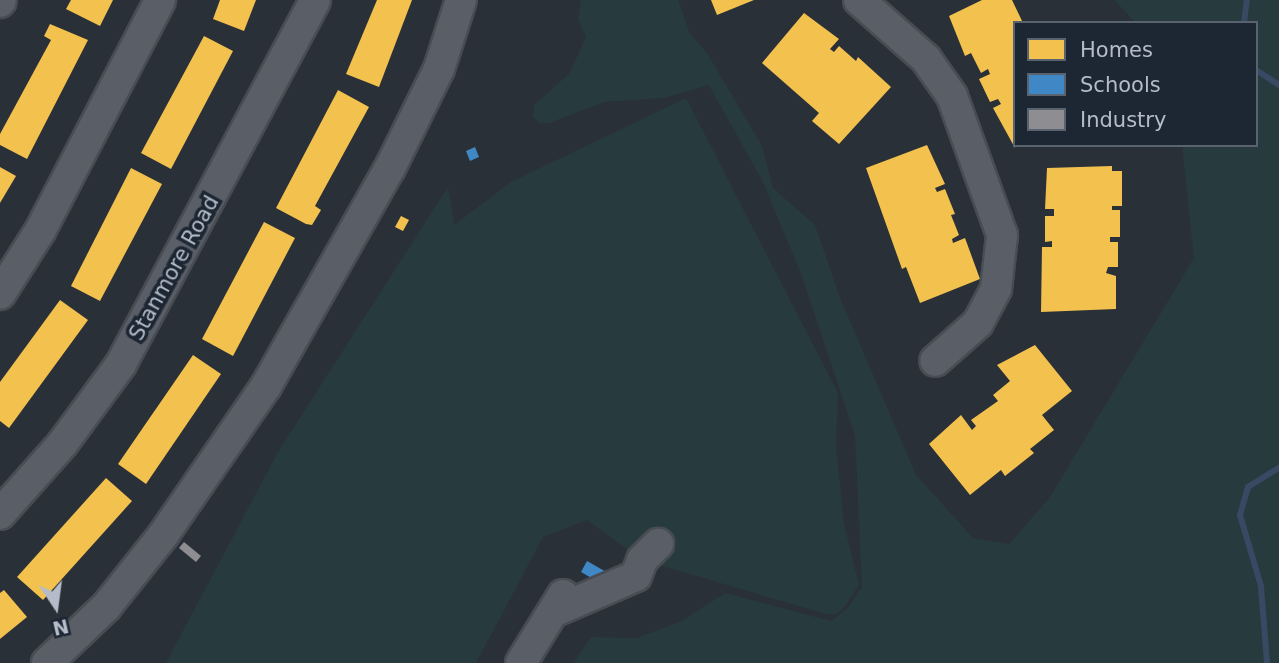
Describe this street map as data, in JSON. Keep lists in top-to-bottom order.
{
  "streets": {
    "street": ["Stanmore Road"]
  },
  "legend": ["Homes", "Schools", "Industry"],
  "north": "bottom"
}
